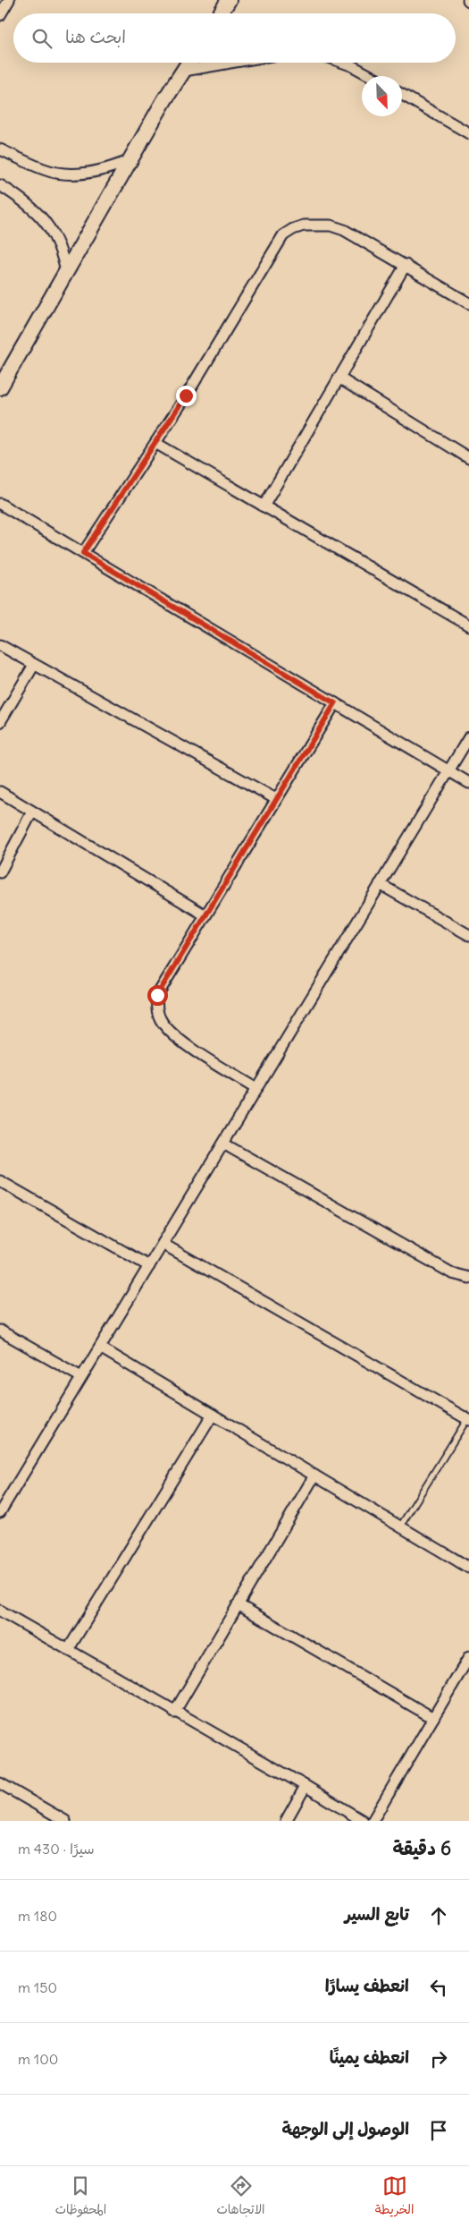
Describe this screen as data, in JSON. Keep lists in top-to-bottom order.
{
  "north": "bottom right",
  "page": {
    "search": "ابحث هنا",
    "heading": ["6 دقيقة", "سيرًا · 430 m"],
    "list": [
      ["تابع السير", "180 m"],
      ["انعطف يسارًا", "150 m"],
      ["انعطف يمينًا", "100 m"],
      "الوصول إلى الوجهة"
    ],
    "nav": ["الخريطة", "الاتجاهات", "المحفوظات"]
  }
}
